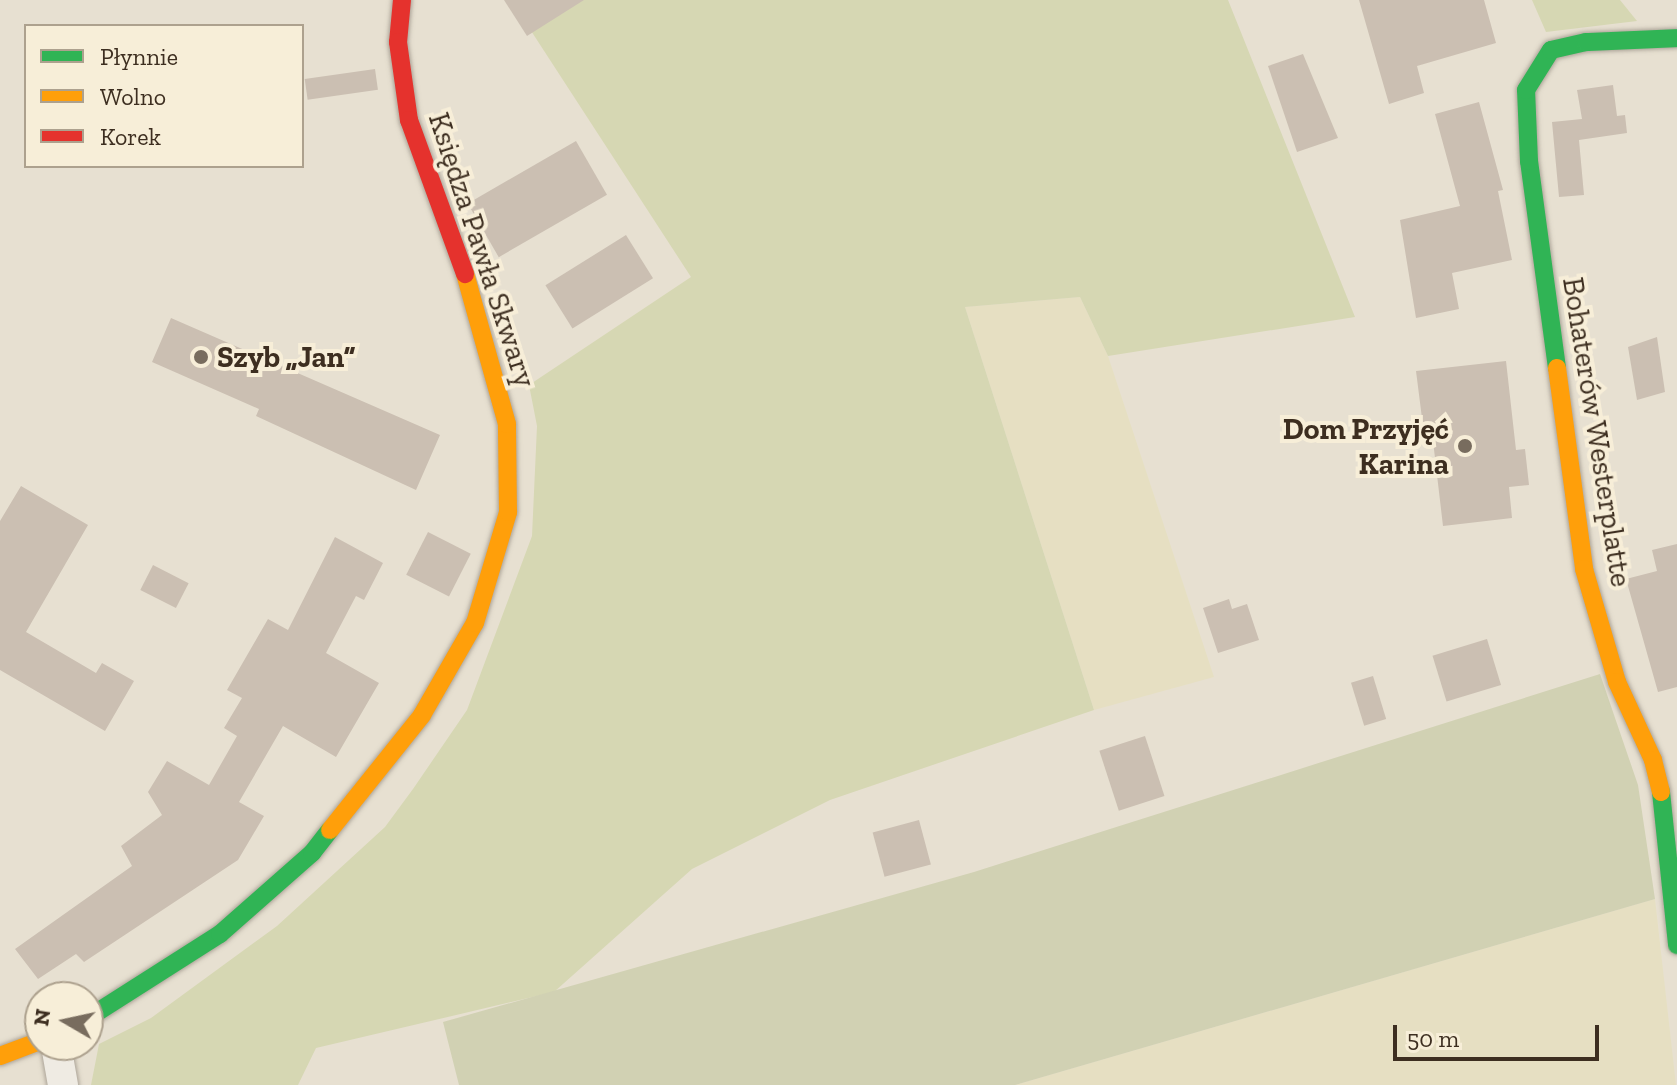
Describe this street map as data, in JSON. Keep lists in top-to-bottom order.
{
  "streets": {
    "main road": ["Księdza Pawła Skwary", "Bohaterów Westerplatte"]
  },
  "places": ["Szyb „Jan”", "Dom Przyjęć Karina"],
  "legend": ["Płynnie", "Wolno", "Korek"],
  "scale_bar": "50 m",
  "north": "left"
}
